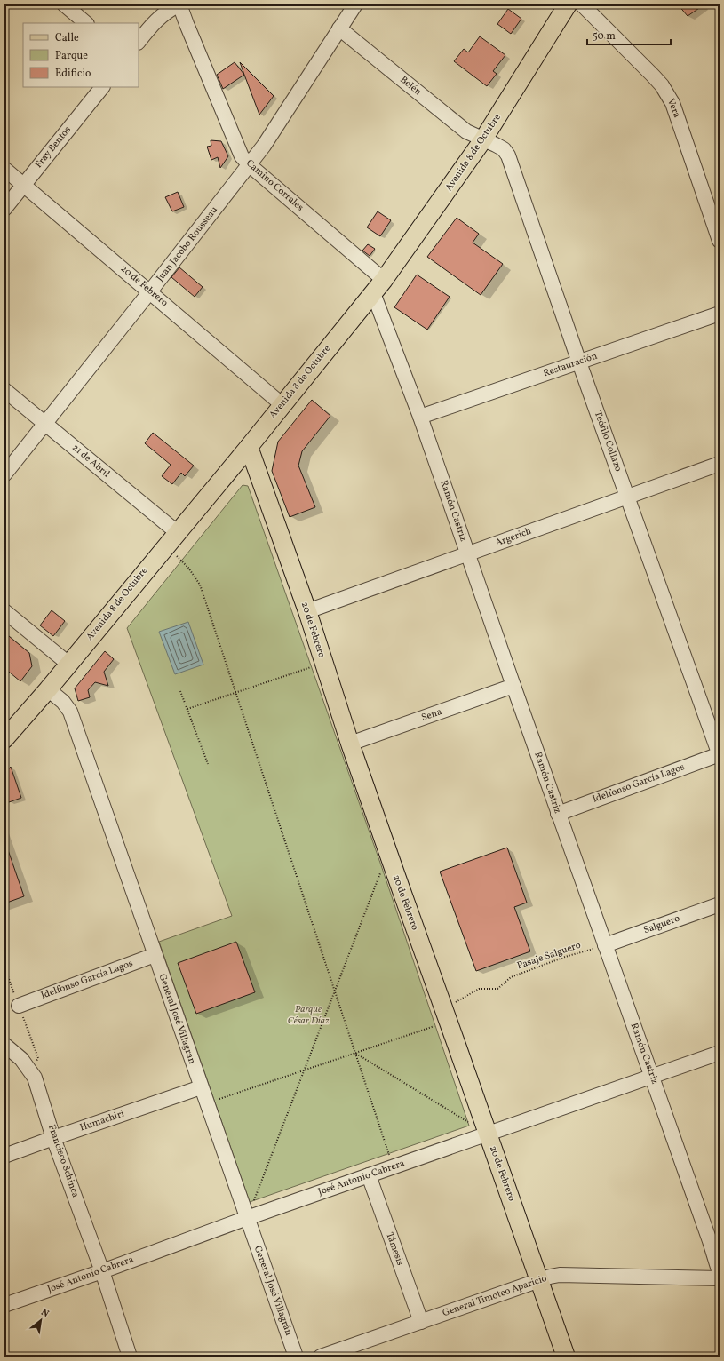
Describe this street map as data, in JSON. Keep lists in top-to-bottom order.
{
  "streets": {
    "main road": ["Avenida 8 de Octubre", "20 de Febrero"],
    "street": [
      "Belén",
      "Vera",
      "Fray Bentos",
      "Camino Corrales",
      "Juan Jacobo Rousseau",
      "Restauración",
      "Teófilo Collazo",
      "21 de Abril",
      "Ramón Castriz",
      "Argerich",
      "Sena",
      "Idelfonso García Lagos",
      "Salguero",
      "General José Villagrán",
      "Humachiri",
      "Francisco Schinca",
      "José Antonio Cabrera",
      "Támesis",
      "General Timoteo Aparicio"
    ],
    "path": ["Pasaje Salguero"]
  },
  "crossings": [
    ["Belén", "Avenida 8 de Octubre"],
    ["Belén", "Juan Jacobo Rousseau"],
    ["Belén", "Teófilo Collazo"],
    ["Fray Bentos", "20 de Febrero"],
    ["Avenida 8 de Octubre", "Camino Corrales"],
    ["Avenida 8 de Octubre", "20 de Febrero"],
    ["Avenida 8 de Octubre", "Teófilo Collazo"],
    ["Avenida 8 de Octubre", "21 de Abril"],
    ["Avenida 8 de Octubre", "Ramón Castriz"],
    ["Avenida 8 de Octubre", "General José Villagrán"],
    ["Camino Corrales", "Juan Jacobo Rousseau"],
    ["Camino Corrales", "Ramón Castriz"],
    ["Juan Jacobo Rousseau", "20 de Febrero"],
    ["Juan Jacobo Rousseau", "21 de Abril"],
    ["20 de Febrero", "Argerich"],
    ["20 de Febrero", "Sena"],
    ["20 de Febrero", "Pasaje Salguero"],
    ["20 de Febrero", "José Antonio Cabrera"],
    ["20 de Febrero", "General Timoteo Aparicio"],
    ["Restauración", "Teófilo Collazo"],
    ["Restauración", "Ramón Castriz"],
    ["Teófilo Collazo", "Argerich"],
    ["Teófilo Collazo", "Idelfonso García Lagos"],
    ["Ramón Castriz", "Argerich"],
    ["Ramón Castriz", "Sena"],
    ["Ramón Castriz", "Idelfonso García Lagos"],
    ["Ramón Castriz", "Salguero"],
    ["Ramón Castriz", "Pasaje Salguero"],
    ["Ramón Castriz", "José Antonio Cabrera"],
    ["Idelfonso García Lagos", "General José Villagrán"],
    ["Salguero", "Pasaje Salguero"],
    ["Pasaje Salguero", "General José Villagrán"],
    ["General José Villagrán", "Humachiri"],
    ["General José Villagrán", "José Antonio Cabrera"],
    ["Humachiri", "Francisco Schinca"],
    ["Francisco Schinca", "José Antonio Cabrera"],
    ["José Antonio Cabrera", "Támesis"],
    ["Támesis", "General Timoteo Aparicio"]
  ],
  "parks": ["Parque César Díaz"],
  "legend": ["Calle", "Parque", "Edificio"],
  "scale_bar": "50 m",
  "north": "top right"
}
